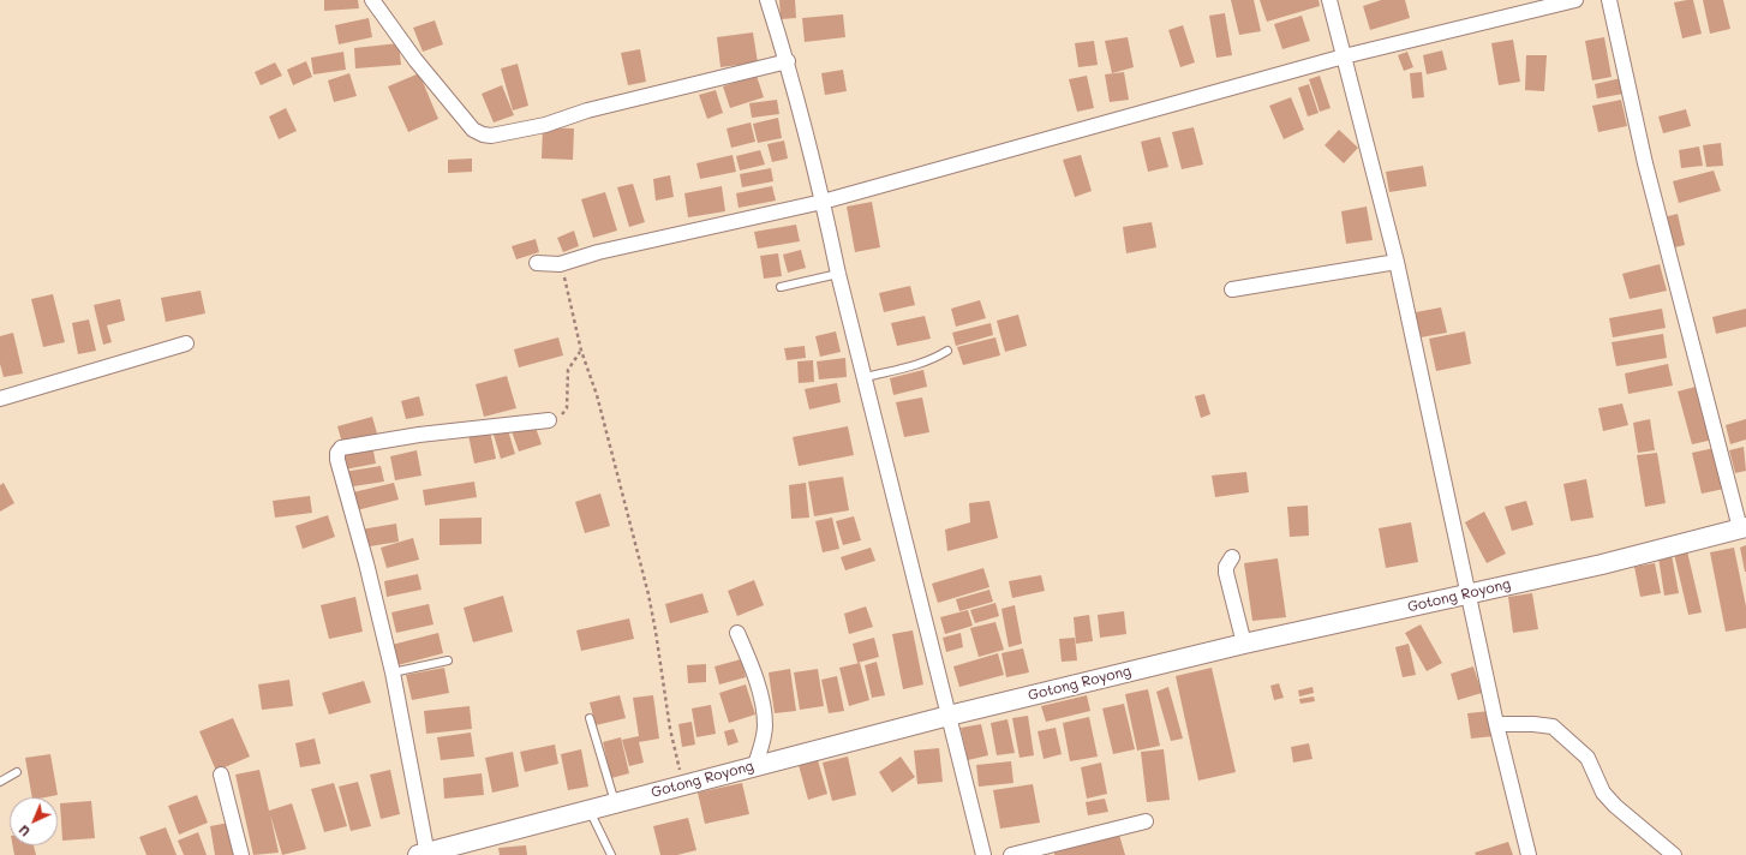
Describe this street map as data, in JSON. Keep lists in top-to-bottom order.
{
  "streets": {
    "street": ["Gotong Royong"]
  },
  "north": "bottom left"
}
